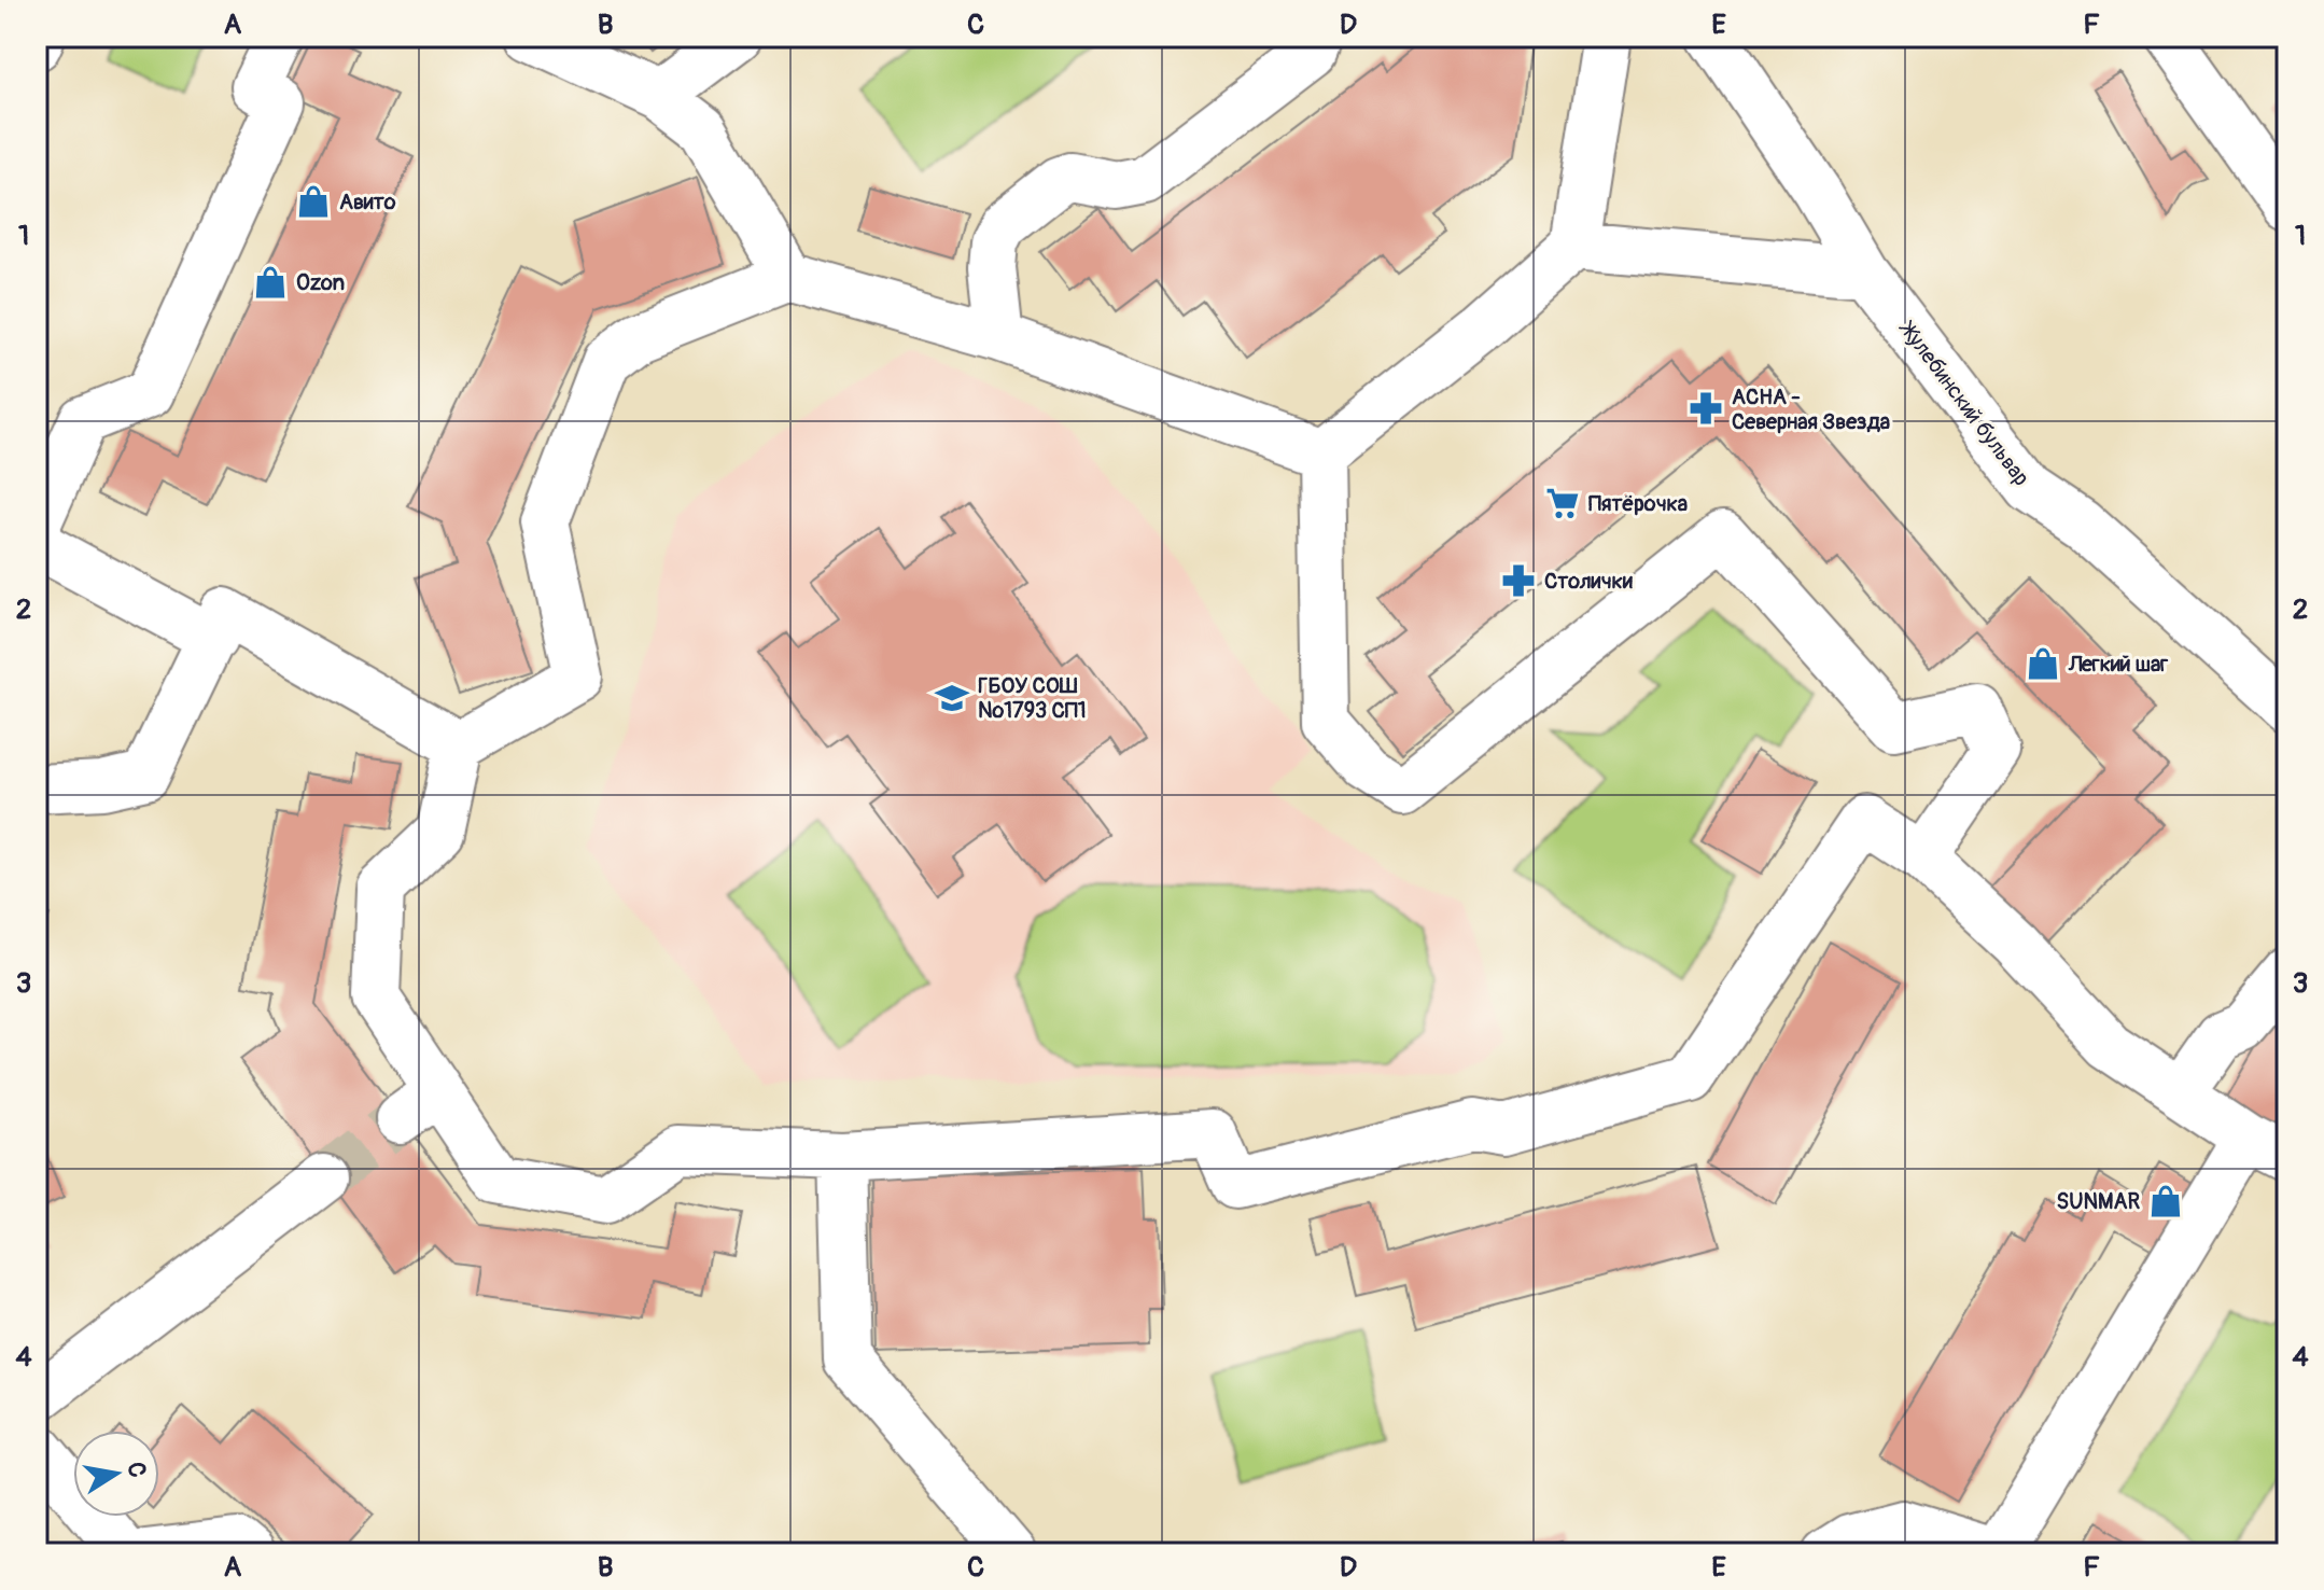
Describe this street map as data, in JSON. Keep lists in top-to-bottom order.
{
  "streets": {
    "street": ["Жулебинский бульвар"]
  },
  "places": {
    "shop": [
      "Авито",
      "Ozon",
      "Легкий шаг",
      "SUNMAR"
    ],
    "pharmacy": ["АСНА - Северная Звезда", "Столички"],
    "supermarket": ["Пятёрочка"],
    "school or university": ["ГБОУ СОШ №1793 СП1"]
  },
  "north": "right",
  "grid": {
    "columns": [
      "A",
      "B",
      "C",
      "D",
      "E",
      "F"
    ],
    "rows": [
      "1",
      "2",
      "3",
      "4"
    ]
  }
}
